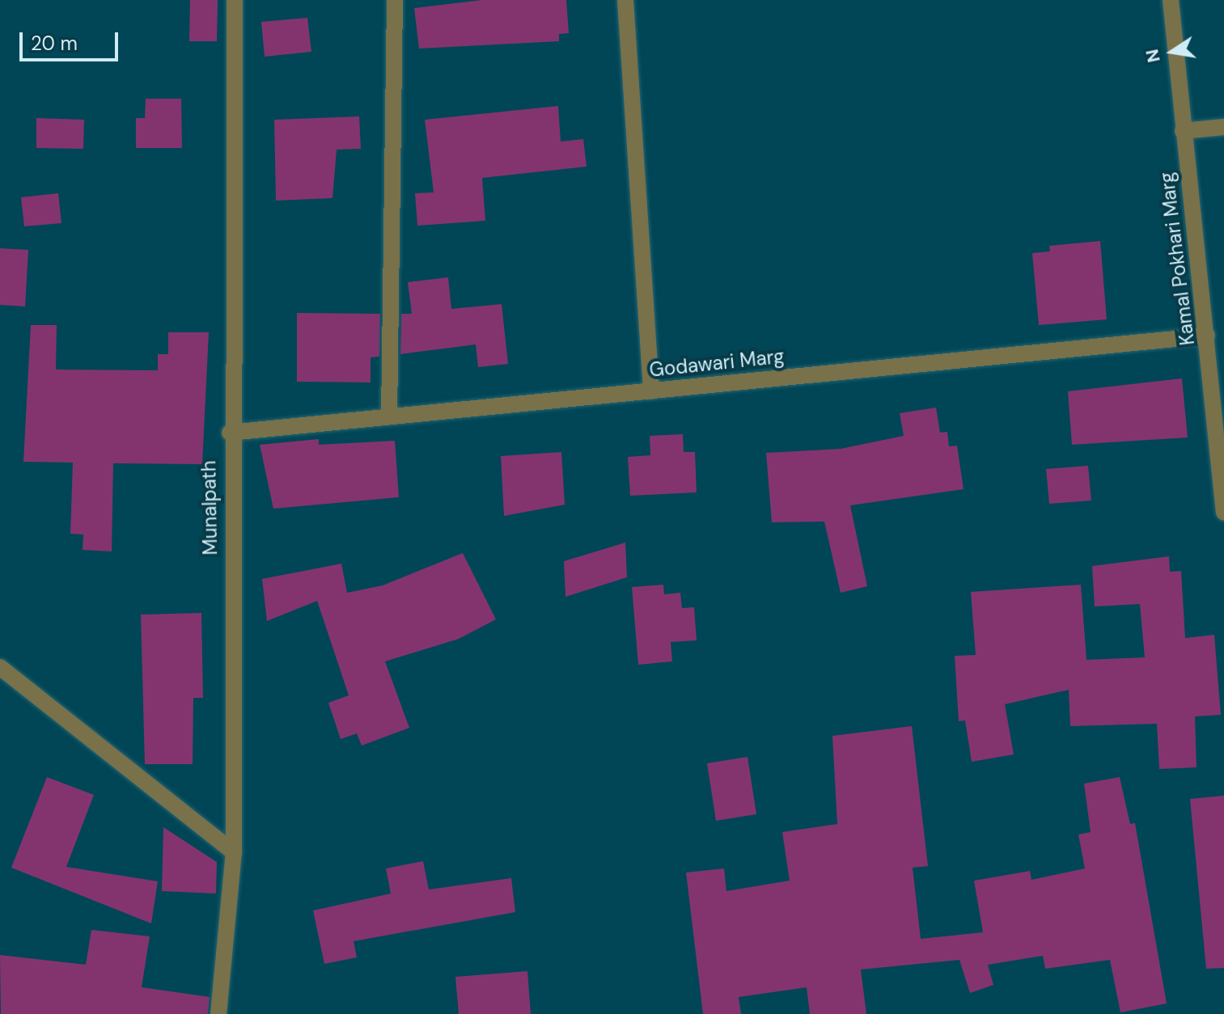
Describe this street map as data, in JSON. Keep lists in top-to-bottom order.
{
  "streets": {
    "street": ["Kamal Pokhari Marg", "Godawari Marg", "Munalpath"]
  },
  "crossings": [
    ["Kamal Pokhari Marg", "Godawari Marg"],
    ["Godawari Marg", "Munalpath"]
  ],
  "scale_bar": "20 m",
  "north": "left"
}
